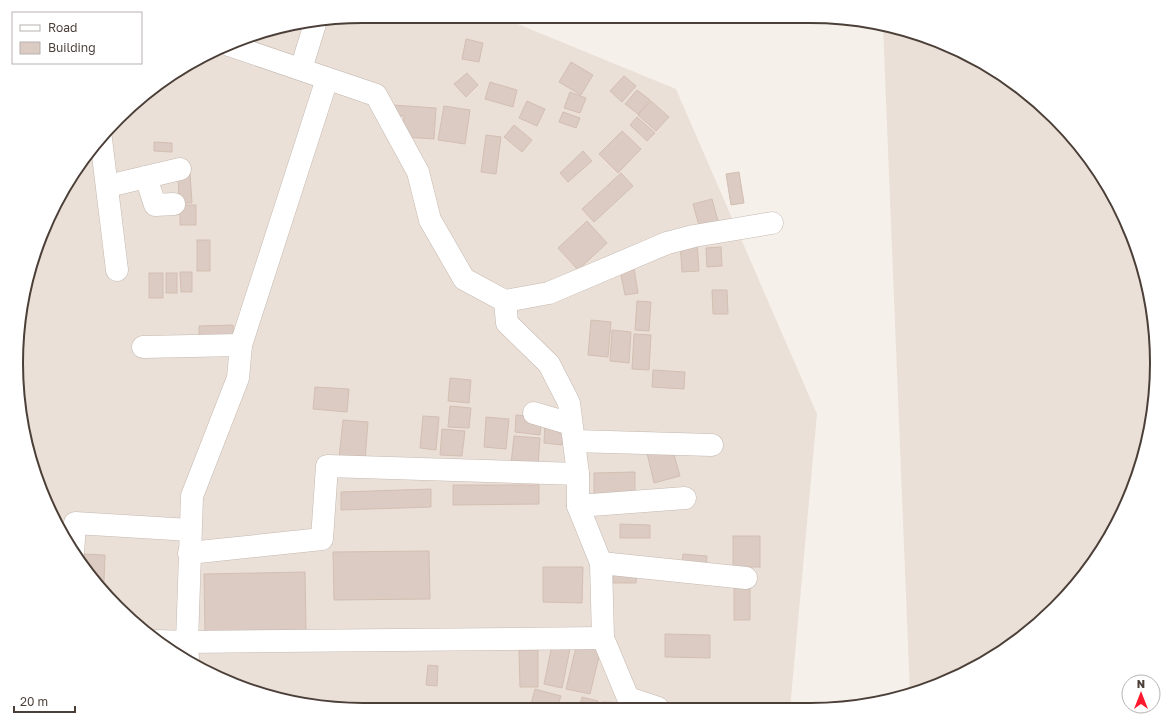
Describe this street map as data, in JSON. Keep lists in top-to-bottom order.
{
  "legend": ["Road", "Building"],
  "scale_bar": "20 m",
  "north": "top"
}
